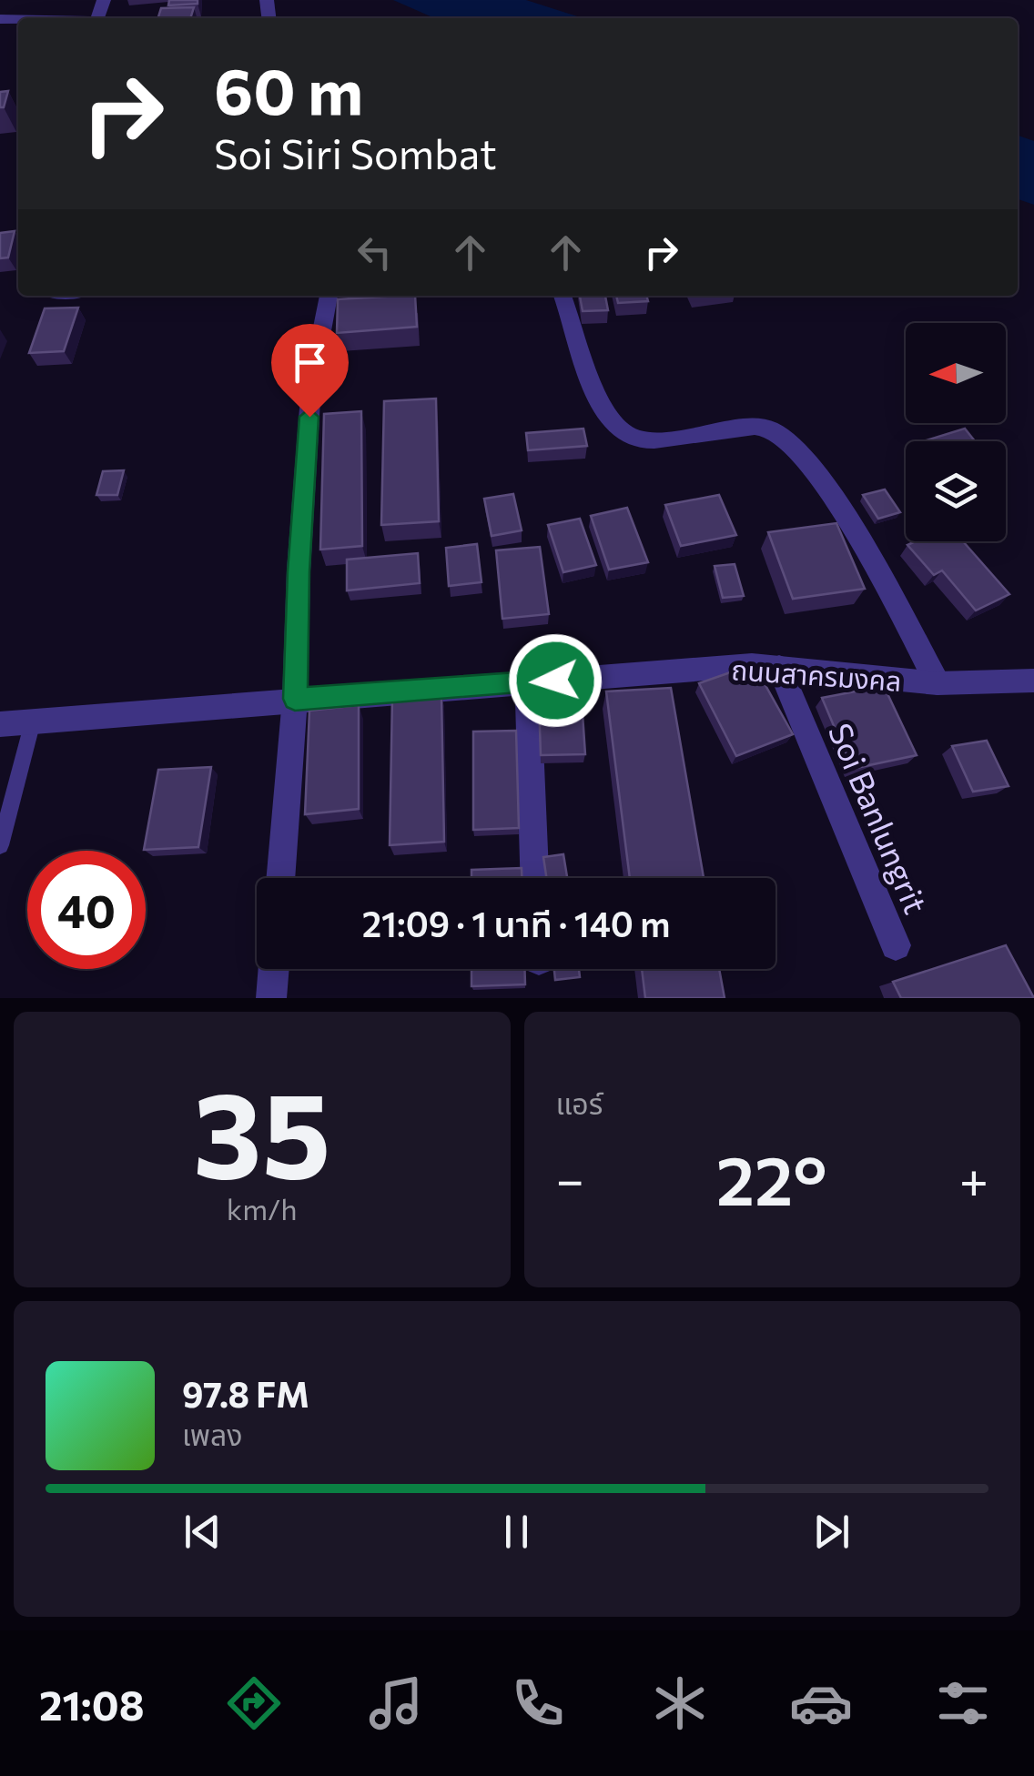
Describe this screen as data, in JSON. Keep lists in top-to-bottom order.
{
  "streets": {
    "street": ["ถนนสาครมงคล", "Soi Banlungrit"]
  },
  "crossings": [
    ["ถนนสาครมงคล", "Soi Banlungrit"]
  ],
  "north": "left",
  "page": {
    "turn": ["60 m", "Soi Siri Sombat"],
    "limit": "40",
    "trip": "21:09 · 1 นาที · 140 m",
    "tile": [
      ["35", "km/h"],
      "แอร์"
    ],
    "heat": ["−", "22°", "+"],
    "song": ["97.8 FM", "เพลง"],
    "tabs": "21:08"
  }
}
